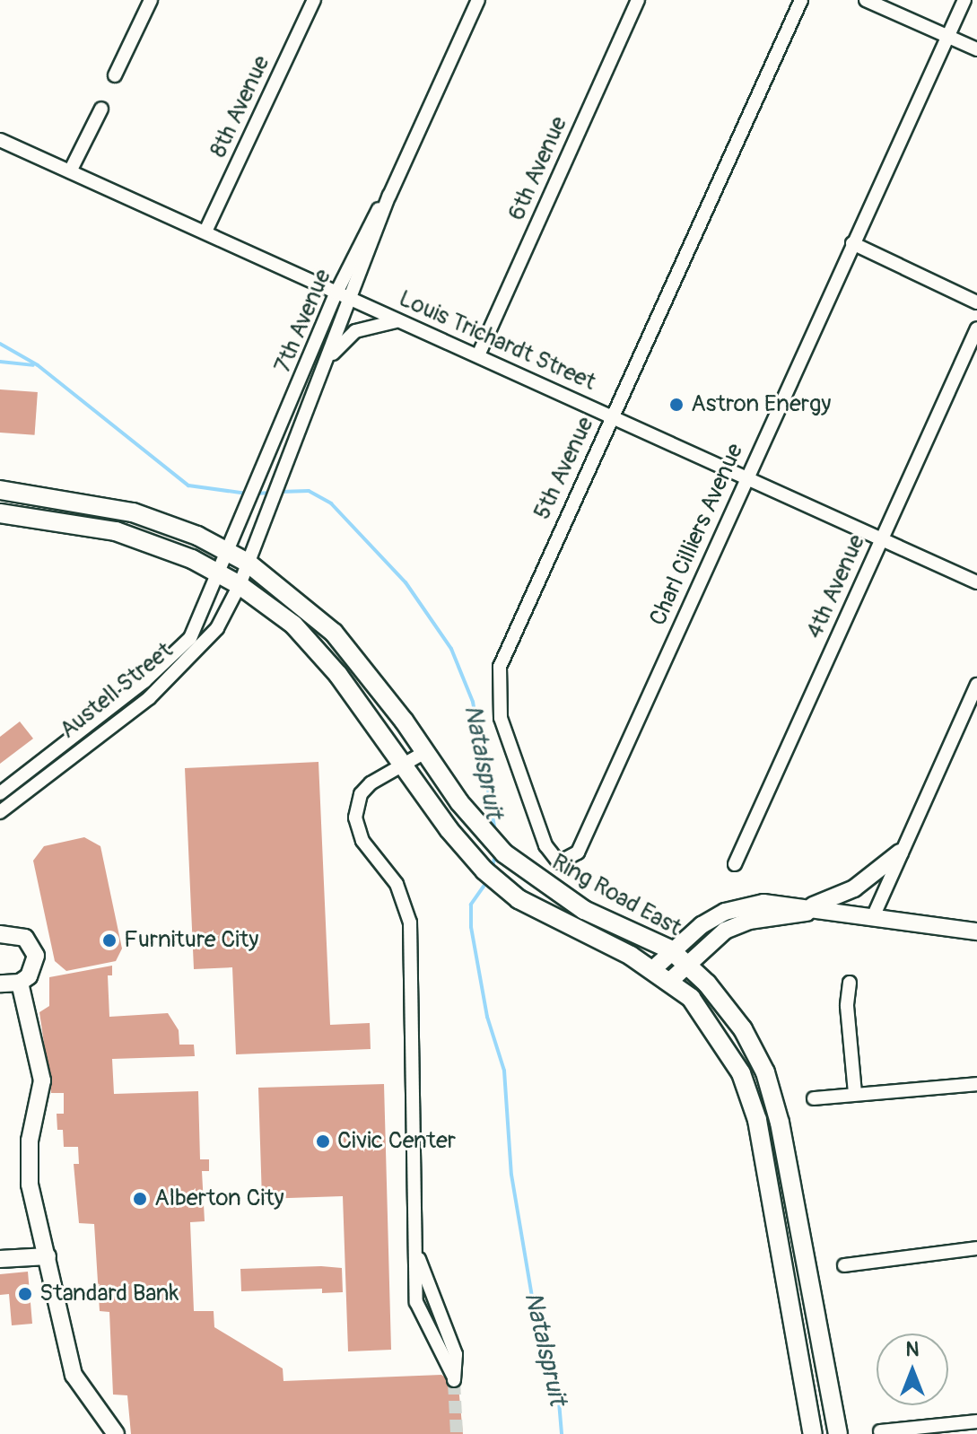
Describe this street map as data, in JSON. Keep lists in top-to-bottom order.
{
  "streets": {
    "main road": ["Ring Road East"],
    "street": [
      "8th Avenue",
      "6th Avenue",
      "7th Avenue",
      "Louis Trichardt Street",
      "5th Avenue",
      "Charl Cilliers Avenue",
      "4th Avenue",
      "Austell Street"
    ]
  },
  "crossings": [
    ["8th Avenue", "Louis Trichardt Street"],
    ["6th Avenue", "Louis Trichardt Street"],
    ["7th Avenue", "Louis Trichardt Street"],
    ["7th Avenue", "Austell Street"],
    ["7th Avenue", "Ring Road East"],
    ["Louis Trichardt Street", "5th Avenue"],
    ["Louis Trichardt Street", "Charl Cilliers Avenue"],
    ["Louis Trichardt Street", "4th Avenue"],
    ["5th Avenue", "Charl Cilliers Avenue"],
    ["Austell Street", "Ring Road East"]
  ],
  "water": ["Natalspruit"],
  "places": [
    "Astron Energy",
    "Furniture City",
    "Civic Center",
    "Alberton City",
    "Standard Bank"
  ],
  "north": "top"
}
